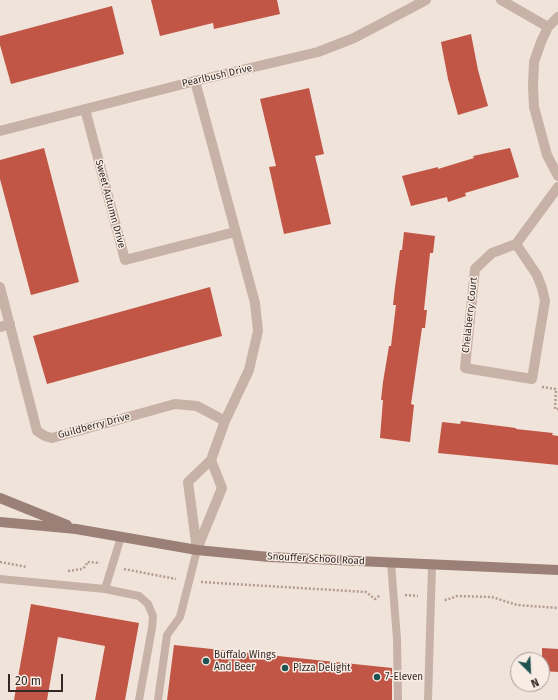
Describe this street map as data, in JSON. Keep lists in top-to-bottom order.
{
  "streets": {
    "main road": ["Snouffer School Road"],
    "street": [
      "Pearlbush Drive",
      "Sweet Autumn Drive",
      "Chelaberry Court",
      "Guildberry Drive"
    ]
  },
  "crossings": [
    ["Pearlbush Drive", "Sweet Autumn Drive"]
  ],
  "places": ["Buffalo Wings And Beer", "Pizza Delight", "7-Eleven"],
  "scale_bar": "20 m",
  "north": "bottom right"
}
